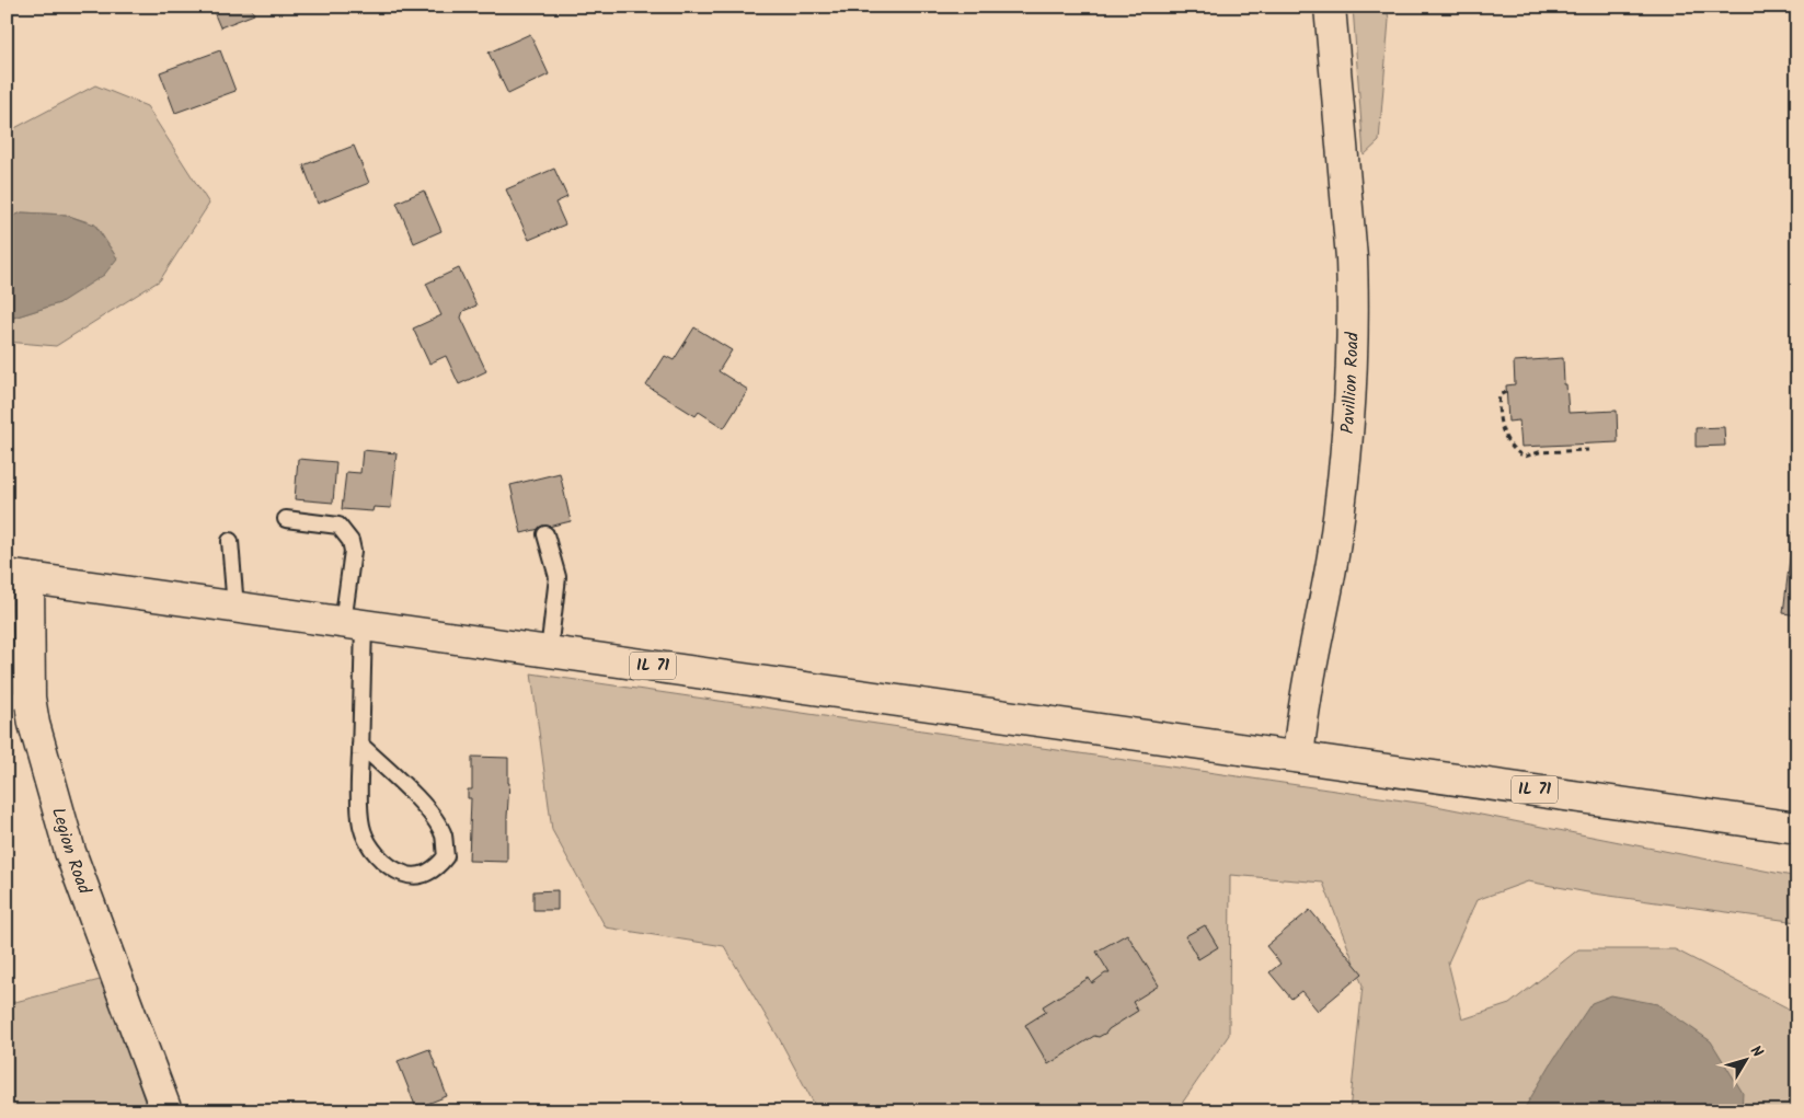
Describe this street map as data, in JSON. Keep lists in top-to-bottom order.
{
  "streets": {
    "main road": ["Pavillion Road", "IL 71", "Legion Road"]
  },
  "crossings": [
    ["Pavillion Road", "IL 71"],
    ["IL 71", "Legion Road"]
  ],
  "north": "top right"
}
